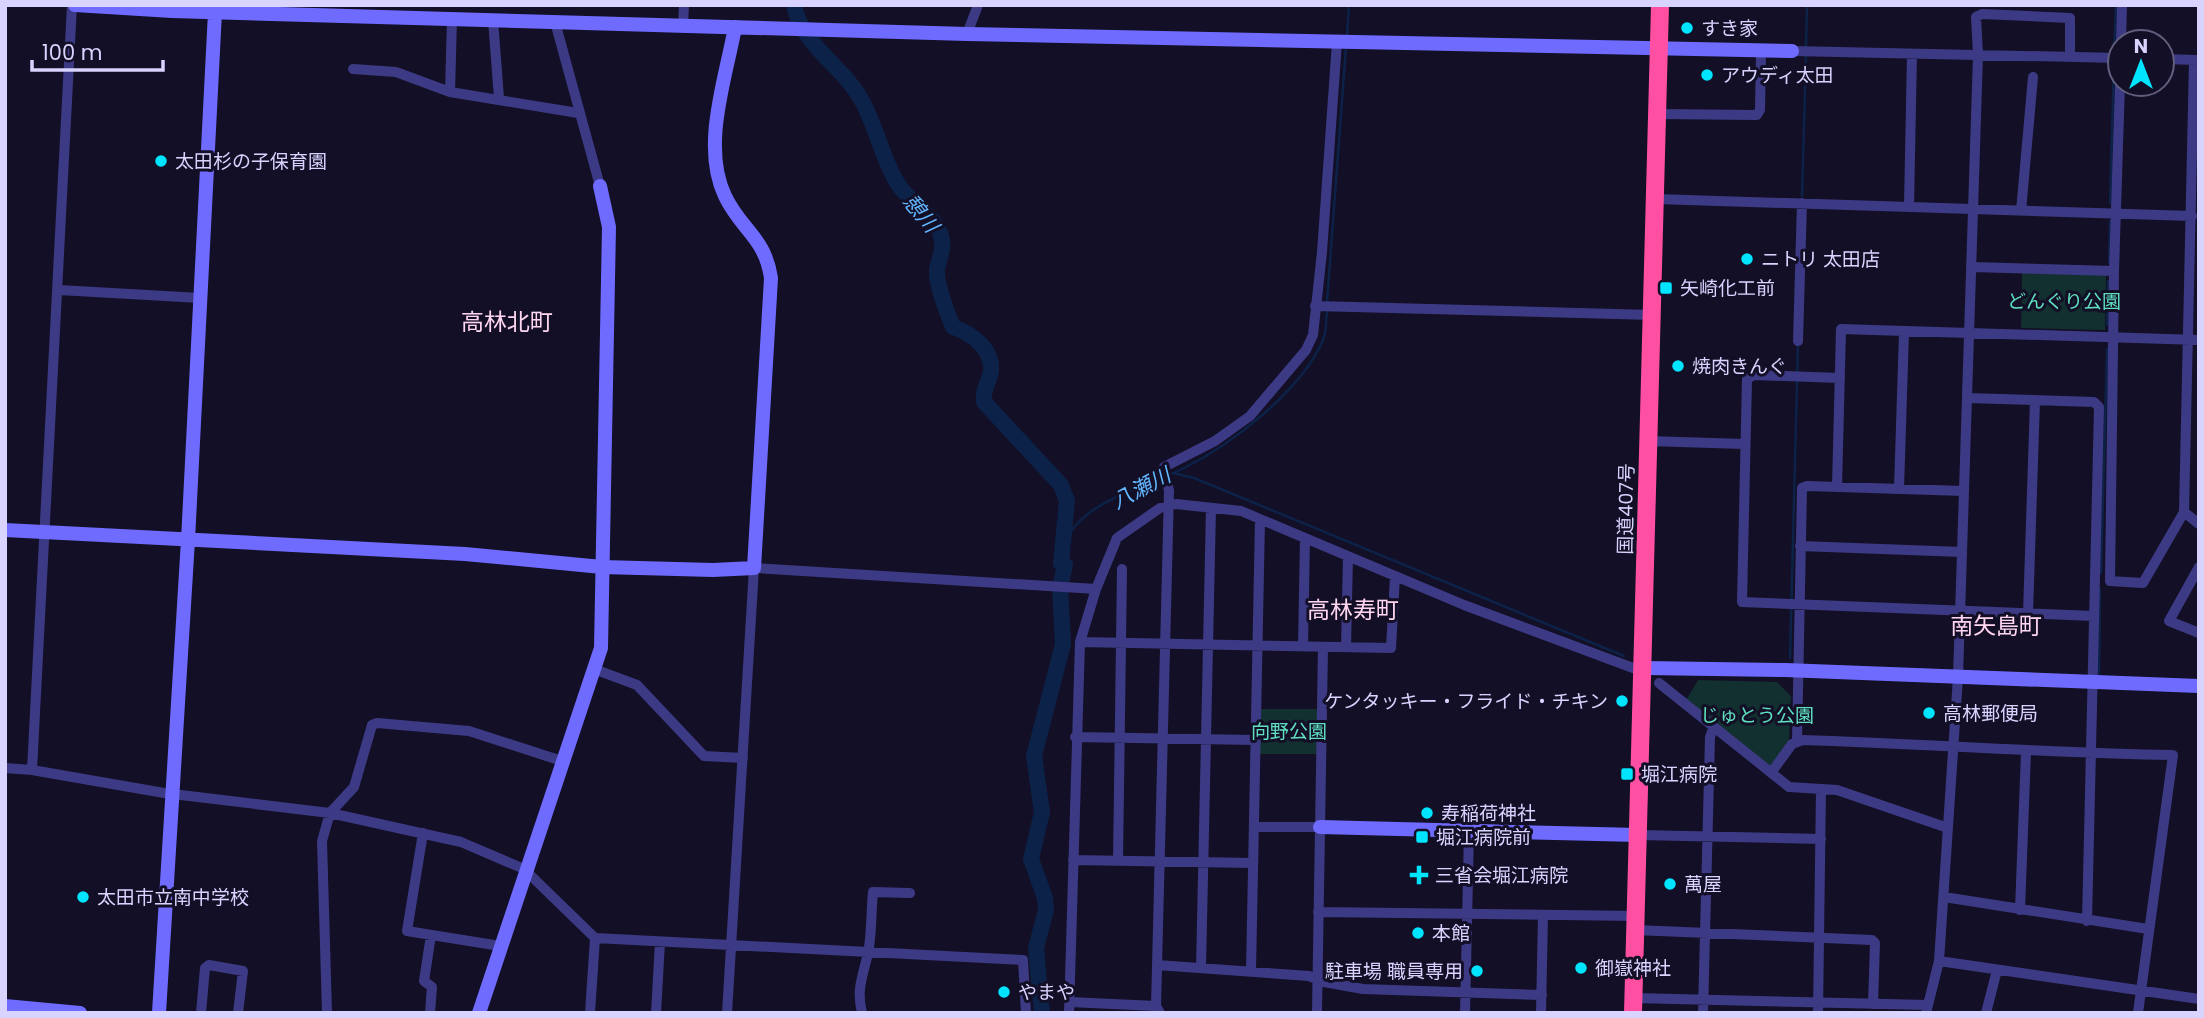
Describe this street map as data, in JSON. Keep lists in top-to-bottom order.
{
  "streets": {
    "highway": ["国道407号"]
  },
  "districts": ["高林北町", "高林寿町", "南矢島町"],
  "water": ["憩川", "八瀬川"],
  "parks": ["どんぐり公園", "じゅとう公園", "向野公園"],
  "places": {
    "other": [
      "すき家",
      "アウディ太田",
      "太田杉の子保育園",
      "ニトリ 太田店",
      "焼肉きんぐ",
      "ケンタッキー・フライド・チキン",
      "高林郵便局",
      "寿稲荷神社",
      "萬屋",
      "太田市立南中学校",
      "本館",
      "御嶽神社",
      "駐車場 職員専用",
      "やまや"
    ],
    "transit": ["矢崎化工前", "堀江病院", "堀江病院前"],
    "health": ["三省会堀江病院"]
  },
  "scale_bar": "100 m",
  "north": "top"
}
